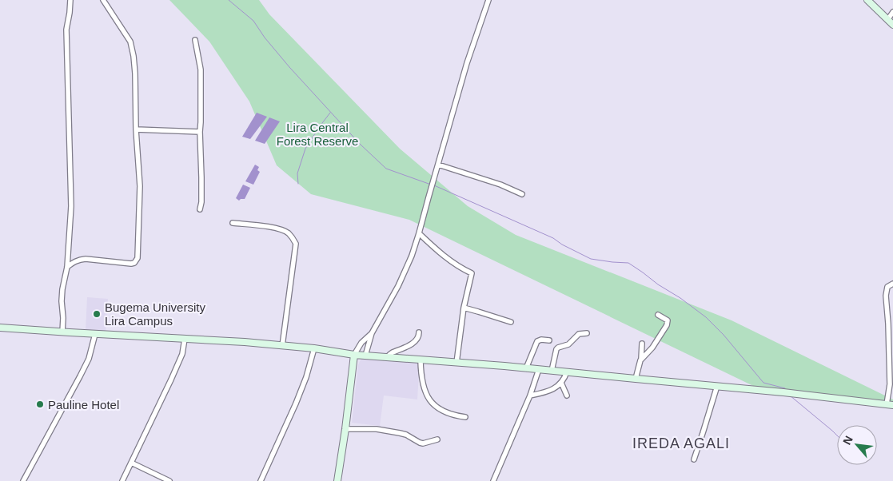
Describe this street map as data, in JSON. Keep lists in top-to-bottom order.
{
  "districts": ["IREDA AGALI"],
  "parks": ["Lira Central Forest Reserve"],
  "places": ["Bugema University Lira Campus", "Pauline Hotel"],
  "north": "top left"
}
